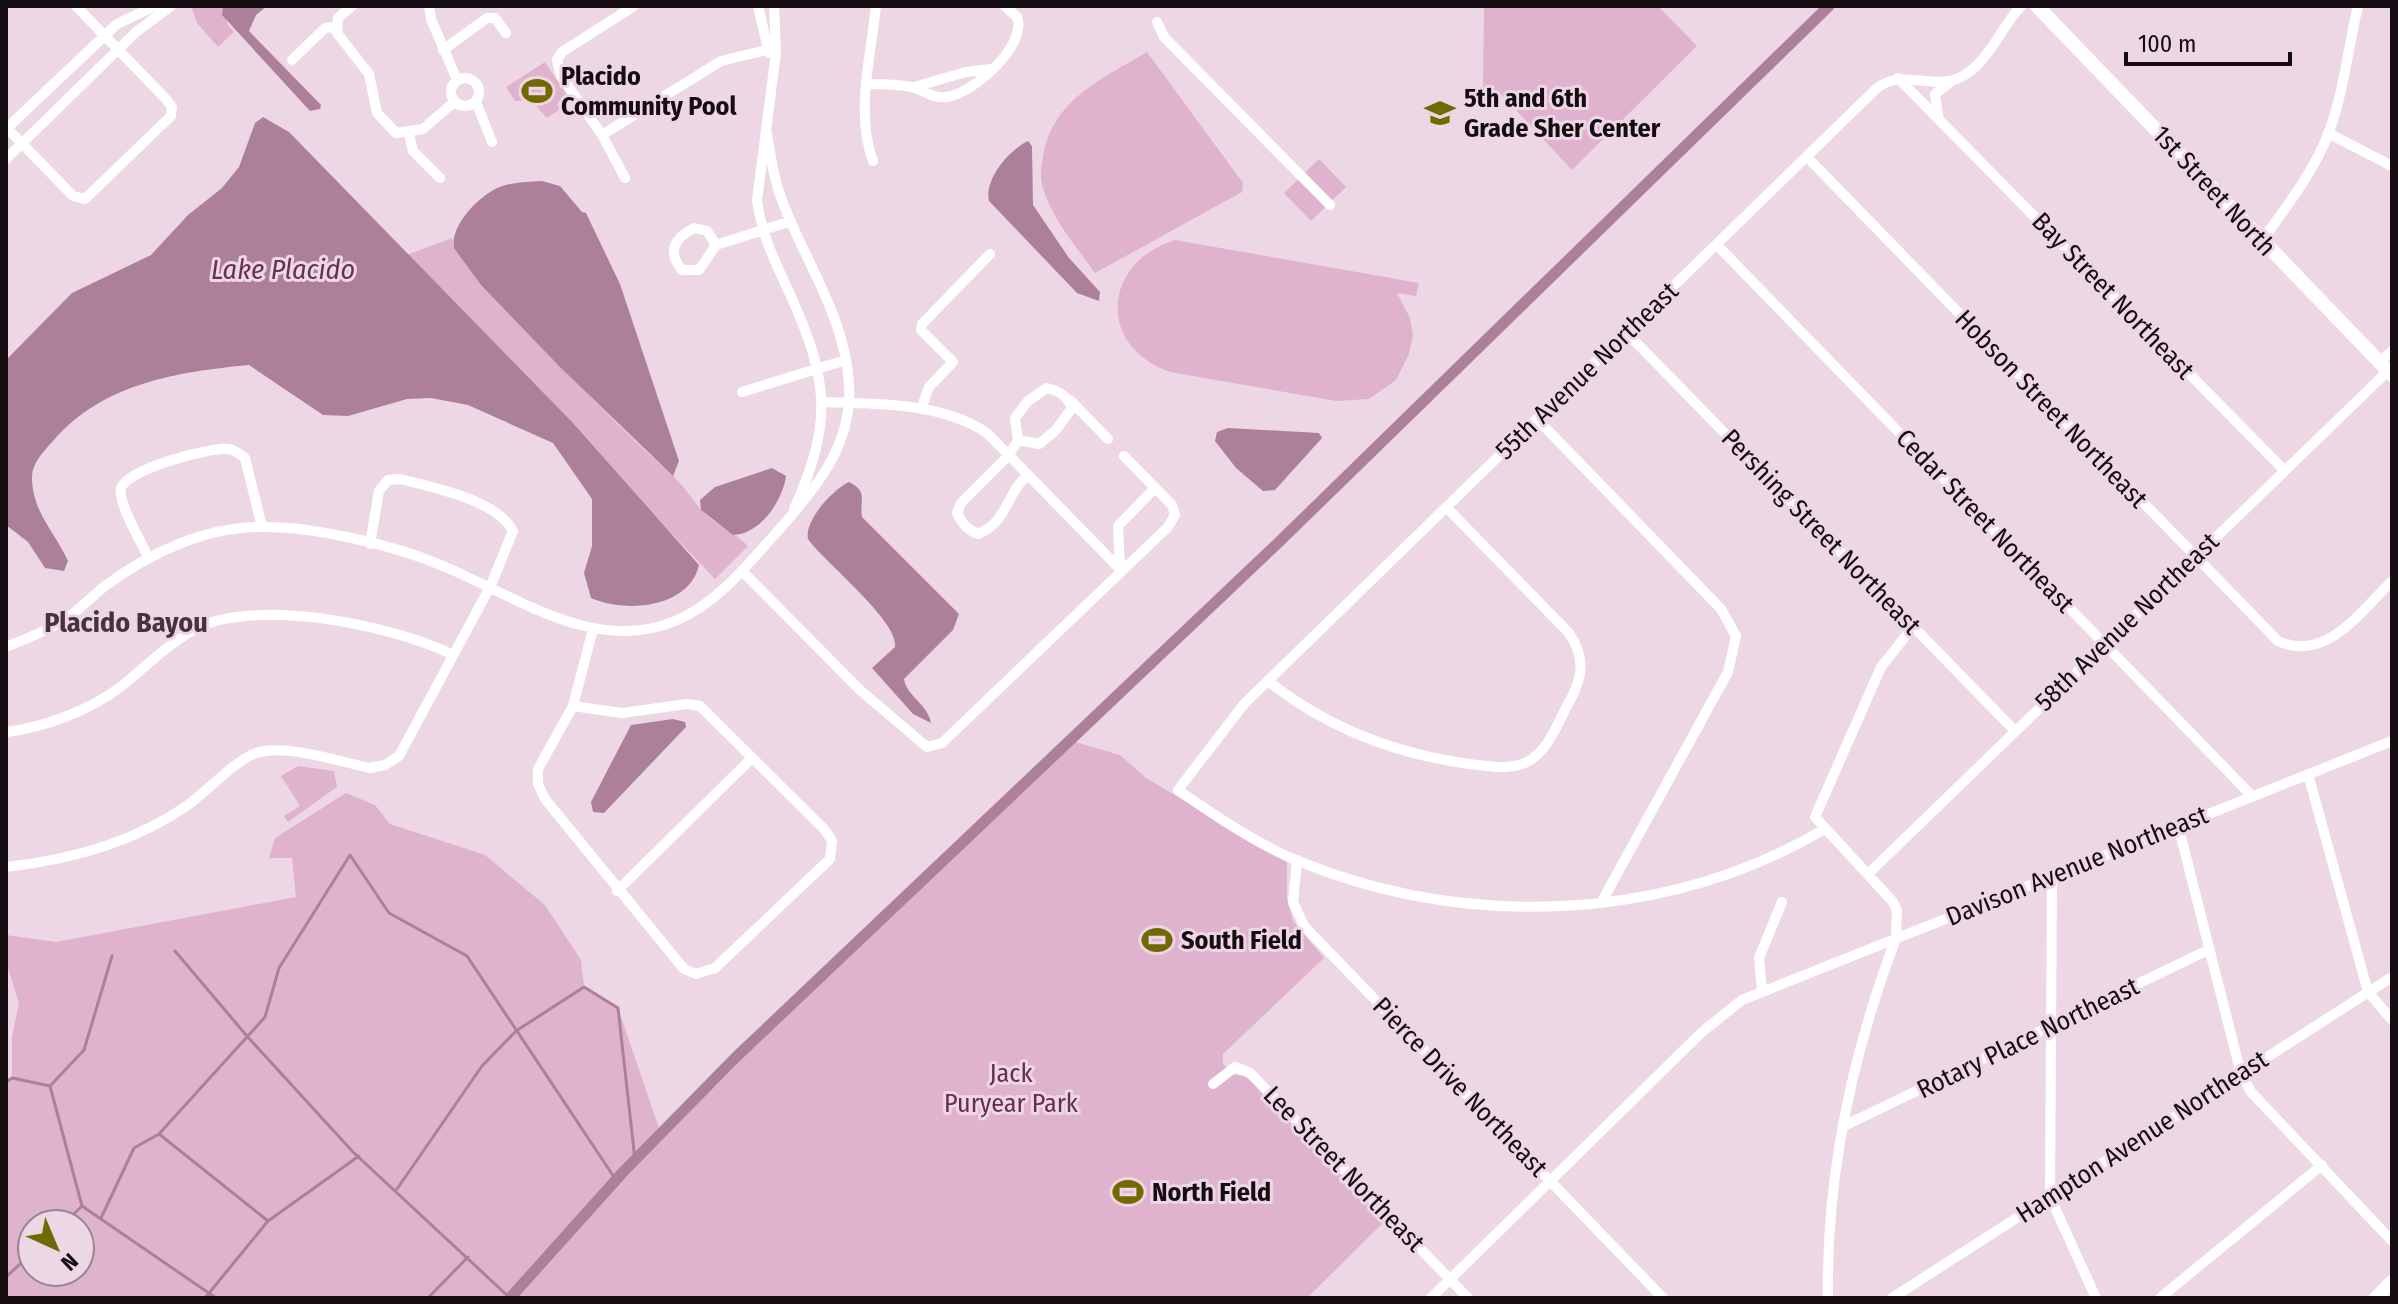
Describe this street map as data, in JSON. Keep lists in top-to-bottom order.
{
  "streets": {
    "street": [
      "1st Street North",
      "Bay Street Northeast",
      "55th Avenue Northeast",
      "Hobson Street Northeast",
      "Cedar Street Northeast",
      "Pershing Street Northeast",
      "58th Avenue Northeast",
      "Davison Avenue Northeast",
      "Rotary Place Northeast",
      "Pierce Drive Northeast",
      "Hampton Avenue Northeast",
      "Lee Street Northeast"
    ]
  },
  "crossings": [
    ["1st Street North", "58th Avenue Northeast"],
    ["Bay Street Northeast", "55th Avenue Northeast"],
    ["Bay Street Northeast", "58th Avenue Northeast"],
    ["55th Avenue Northeast", "Hobson Street Northeast"],
    ["55th Avenue Northeast", "Cedar Street Northeast"],
    ["55th Avenue Northeast", "Pershing Street Northeast"],
    ["55th Avenue Northeast", "Pierce Drive Northeast"],
    ["Hobson Street Northeast", "58th Avenue Northeast"],
    ["Cedar Street Northeast", "58th Avenue Northeast"],
    ["Cedar Street Northeast", "Davison Avenue Northeast"],
    ["Pershing Street Northeast", "58th Avenue Northeast"]
  ],
  "districts": ["Placido Bayou"],
  "water": ["Lake Placido"],
  "parks": ["Jack Puryear Park"],
  "places": {
    "sports": ["Placido Community Pool", "South Field", "North Field"],
    "school or university": ["5th and 6th Grade Sher Center"]
  },
  "scale_bar": "100 m",
  "north": "bottom right"
}
